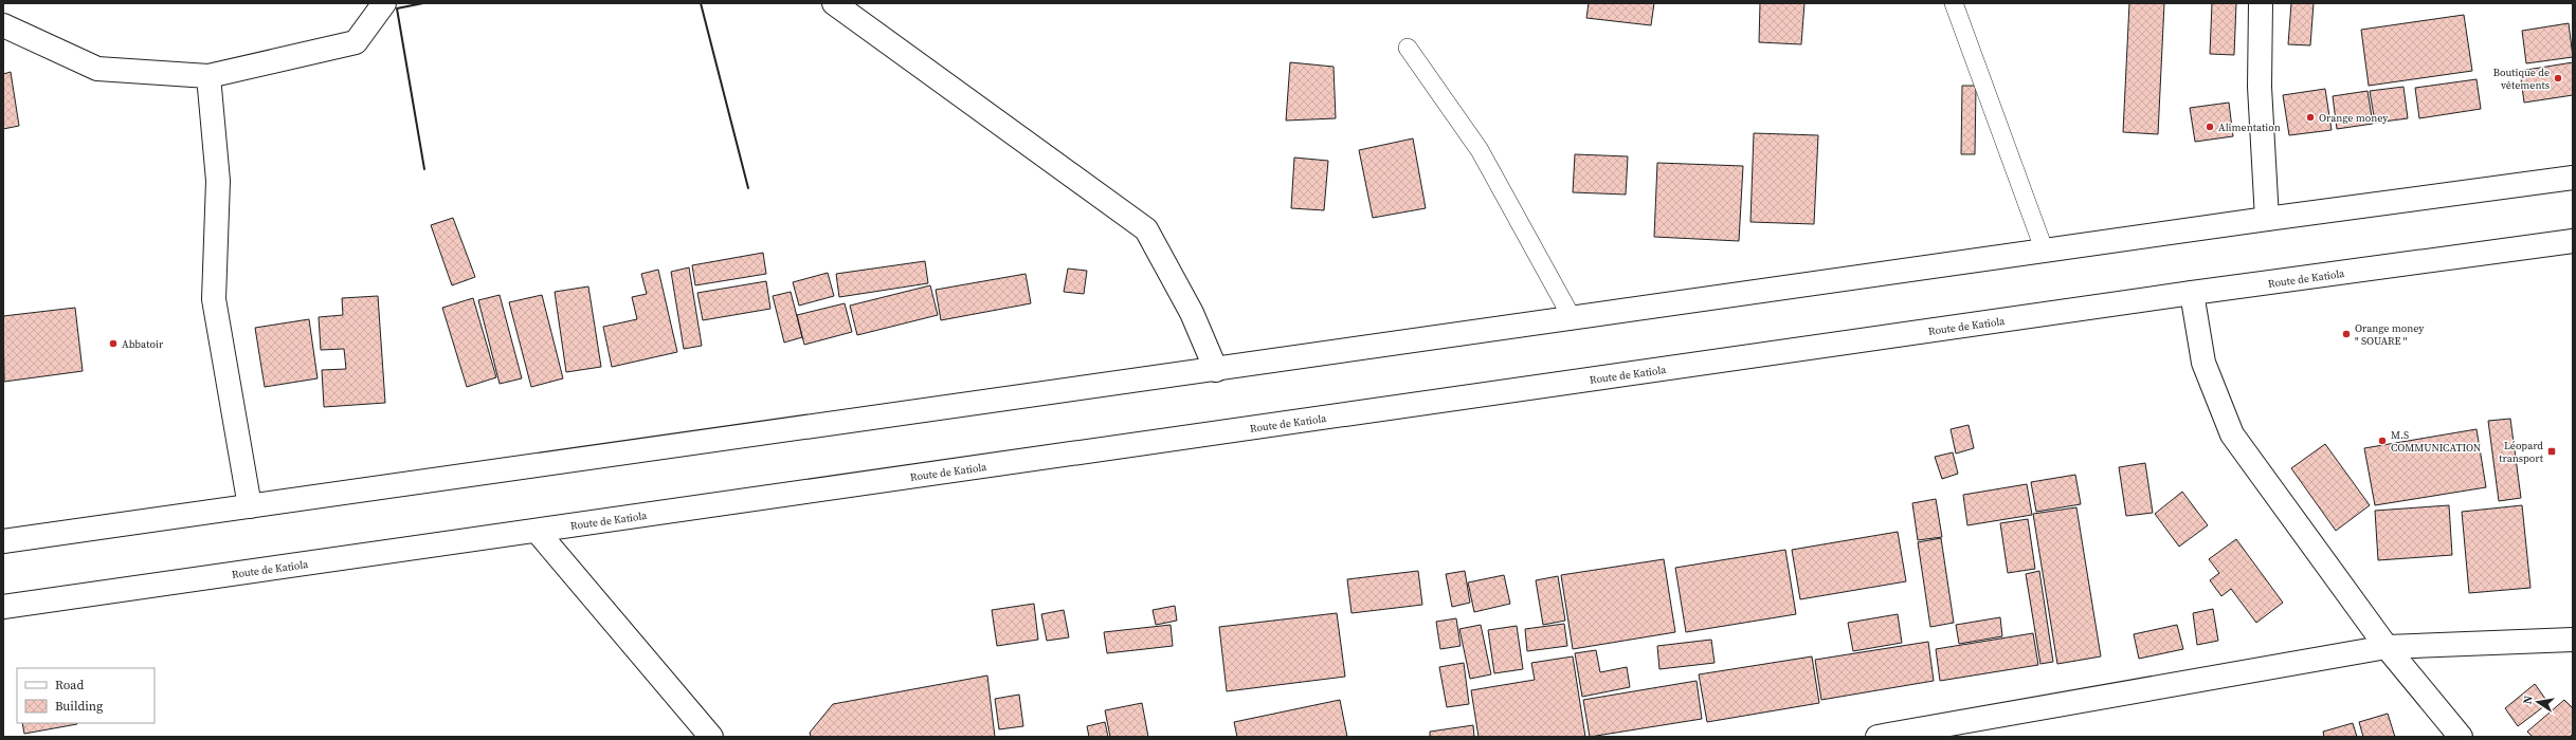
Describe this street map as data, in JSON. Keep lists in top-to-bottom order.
{
  "streets": {
    "main road": ["Route de Katiola"]
  },
  "places": {
    "other": [
      "Boutique de vêtements",
      "Orange money",
      "Alimentation",
      "Orange money '' SOUARE ''",
      "Abbatoir",
      "M.S COMMUNICATION"
    ],
    "transit": ["Léopard transport"]
  },
  "legend": ["Road", "Building"],
  "north": "left"
}
